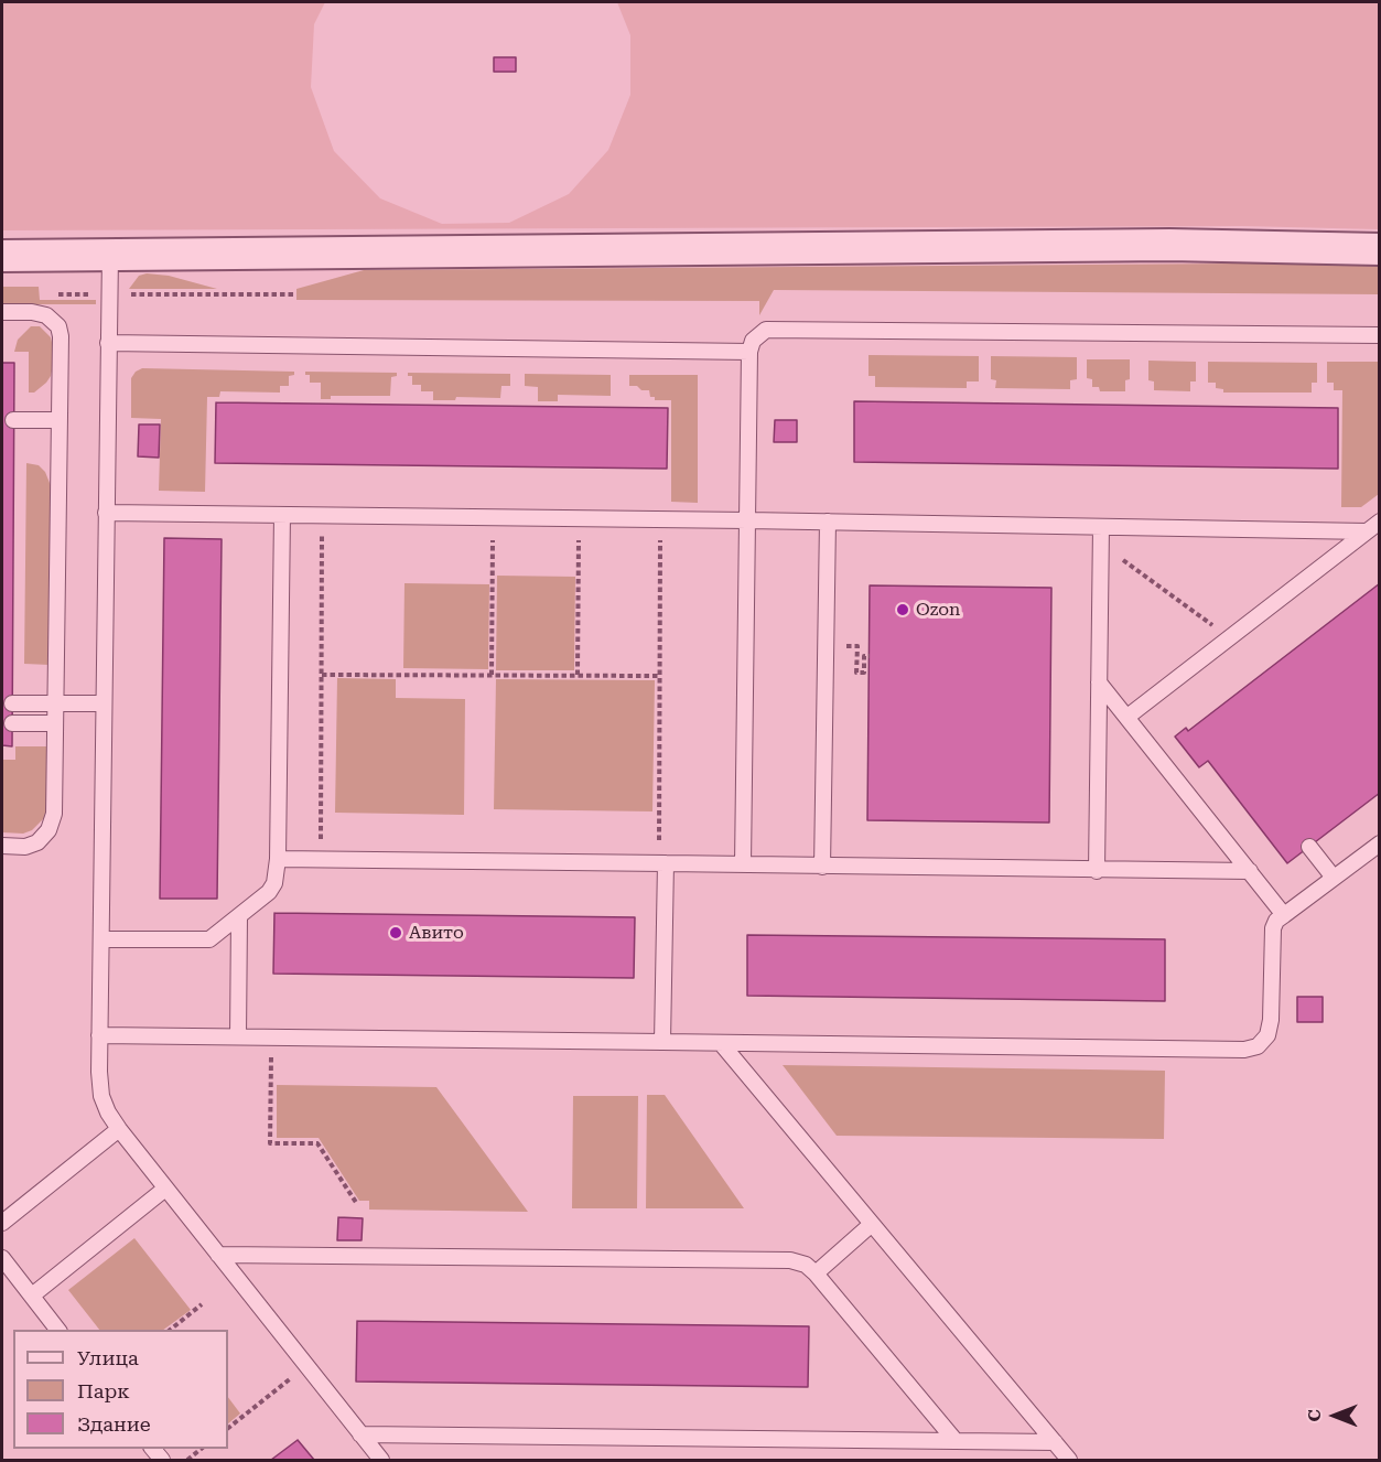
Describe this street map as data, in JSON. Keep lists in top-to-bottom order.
{
  "places": ["Ozon", "Авито"],
  "legend": ["Улица", "Парк", "Здание"],
  "north": "left"
}
